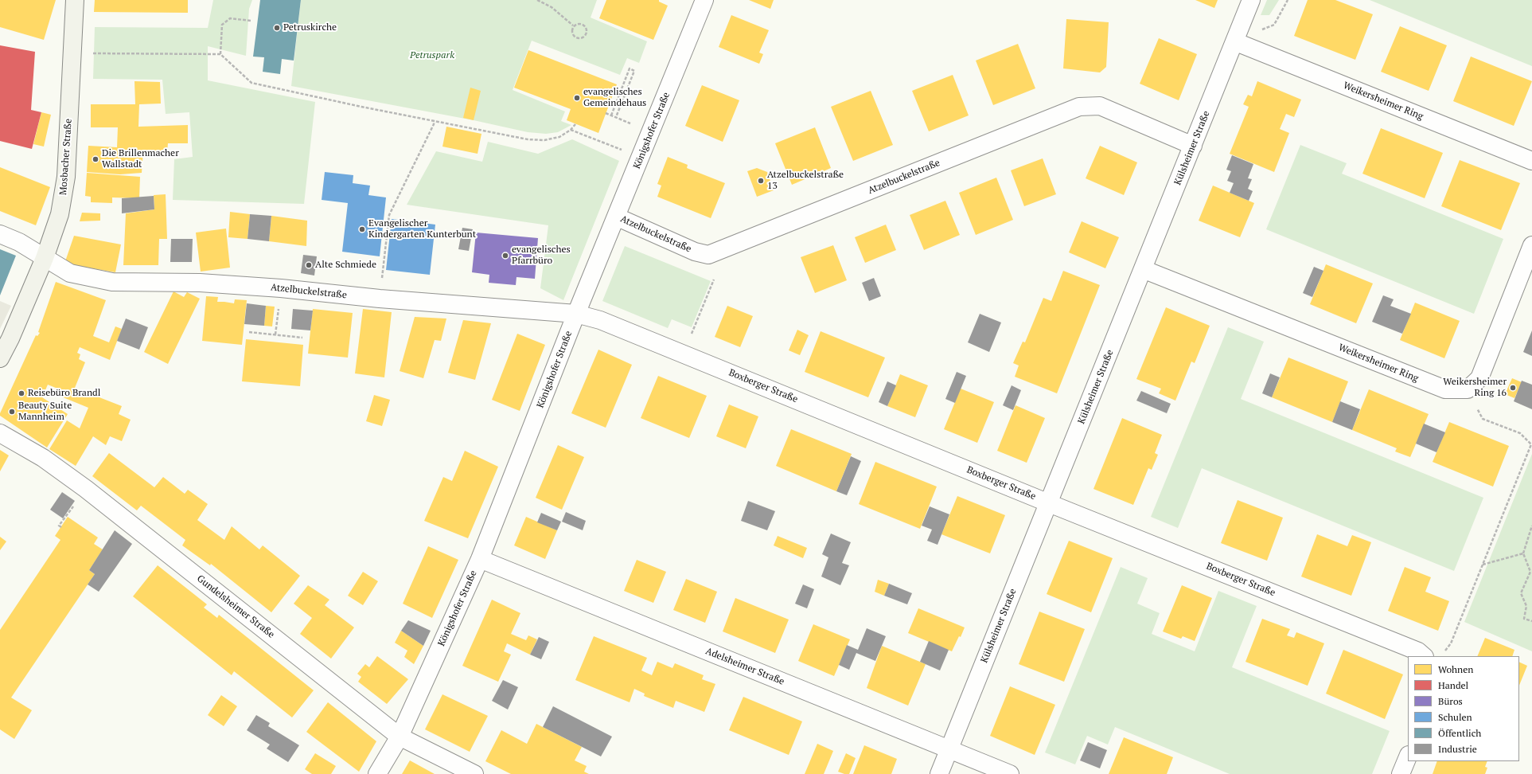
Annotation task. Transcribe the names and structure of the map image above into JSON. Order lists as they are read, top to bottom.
{
  "streets": {
    "street": [
      "Weikersheimer Ring",
      "Königshofer Straße",
      "Külsheimer Straße",
      "Mosbacher Straße",
      "Atzelbuckelstraße",
      "Boxberger Straße",
      "Gundelsheimer Straße",
      "Adelsheimer Straße"
    ]
  },
  "crossings": [
    ["Weikersheimer Ring", "Külsheimer Straße"],
    ["Königshofer Straße", "Atzelbuckelstraße"],
    ["Königshofer Straße", "Boxberger Straße"],
    ["Königshofer Straße", "Gundelsheimer Straße"],
    ["Königshofer Straße", "Adelsheimer Straße"],
    ["Külsheimer Straße", "Atzelbuckelstraße"],
    ["Külsheimer Straße", "Boxberger Straße"],
    ["Külsheimer Straße", "Adelsheimer Straße"],
    ["Mosbacher Straße", "Atzelbuckelstraße"],
    ["Atzelbuckelstraße", "Boxberger Straße"]
  ],
  "parks": ["Petruspark"],
  "places": [
    "Petruskirche",
    "evangelisches Gemeindehaus",
    "Die Brillenmacher Wallstadt",
    "Atzelbuckelstraße 13",
    "Evangelischer Kindergarten Kunterbunt",
    "evangelisches Pfarrbüro",
    "Alte Schmiede",
    "Weikersheimer Ring 16",
    "Reisebüro Brandl",
    "Beauty Suite Mannheim"
  ],
  "legend": [
    "Wohnen",
    "Handel",
    "Büros",
    "Schulen",
    "Öffentlich",
    "Industrie"
  ]
}
